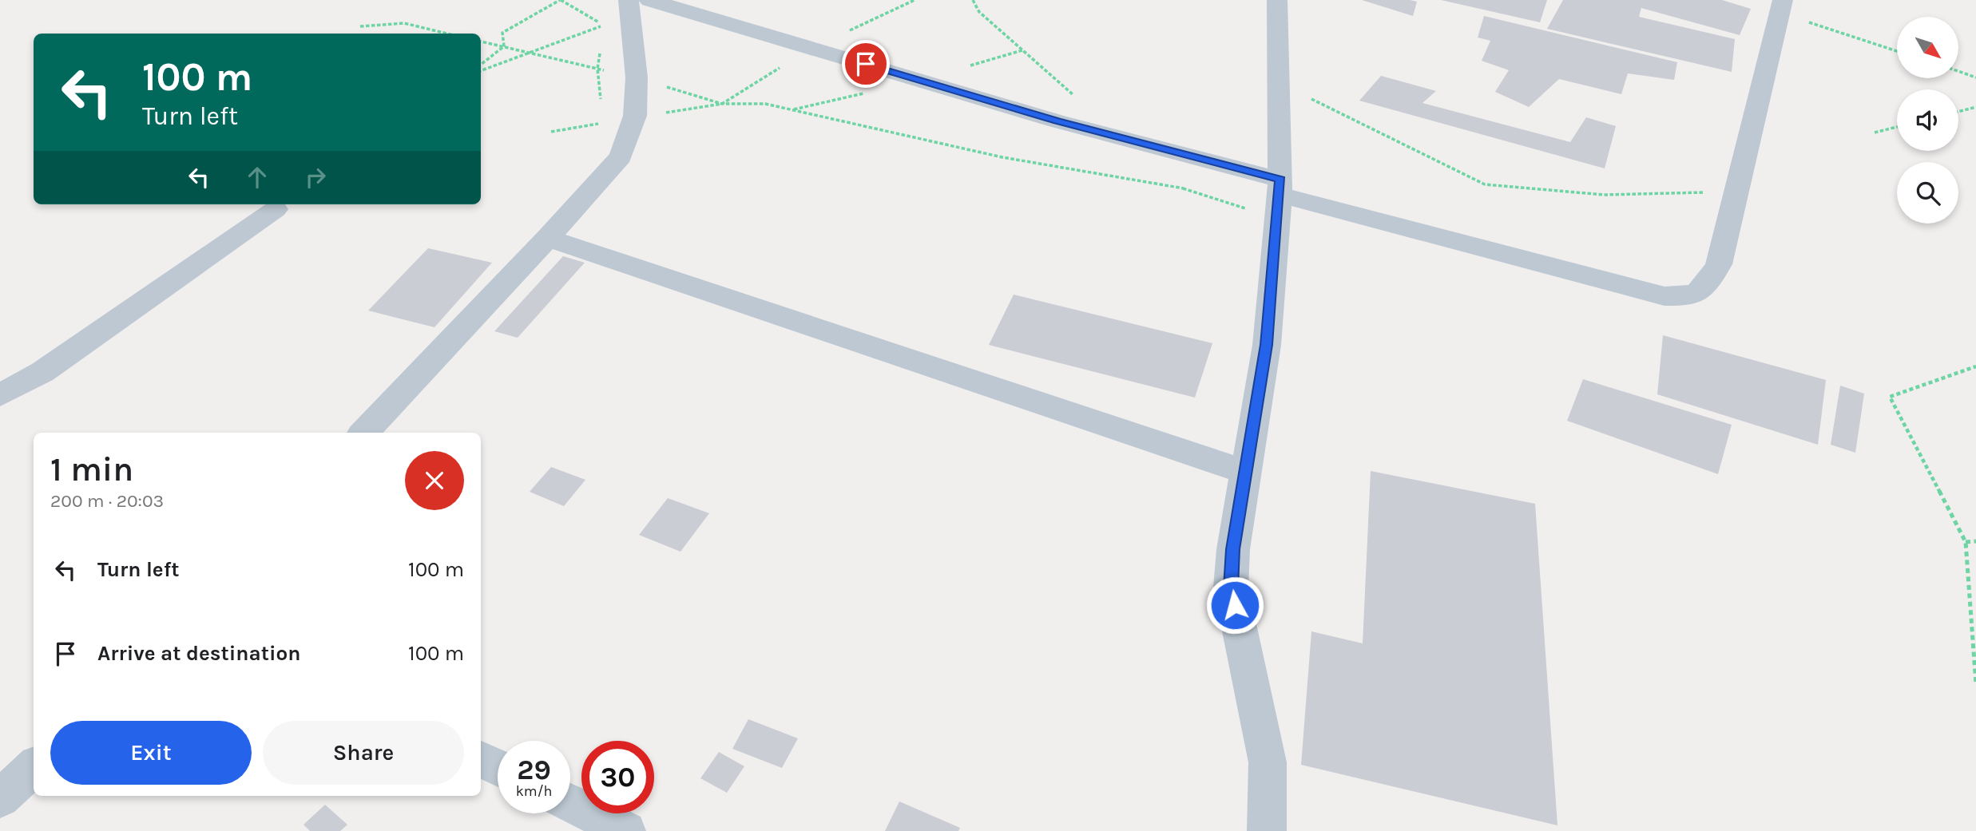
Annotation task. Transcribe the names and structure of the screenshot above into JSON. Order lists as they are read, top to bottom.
{
  "north": "bottom right",
  "page": {
    "turn": ["100 m", "Turn left"],
    "heading": ["1 min", "200 m · 20:03"],
    "list": [
      {
        "name": "Turn left",
        "value": "100 m"
      },
      {
        "name": "Arrive at destination",
        "value": "100 m"
      }
    ],
    "buttons": ["Exit", "Share"],
    "speed": "29 km/h",
    "limit": "30"
  }
}
